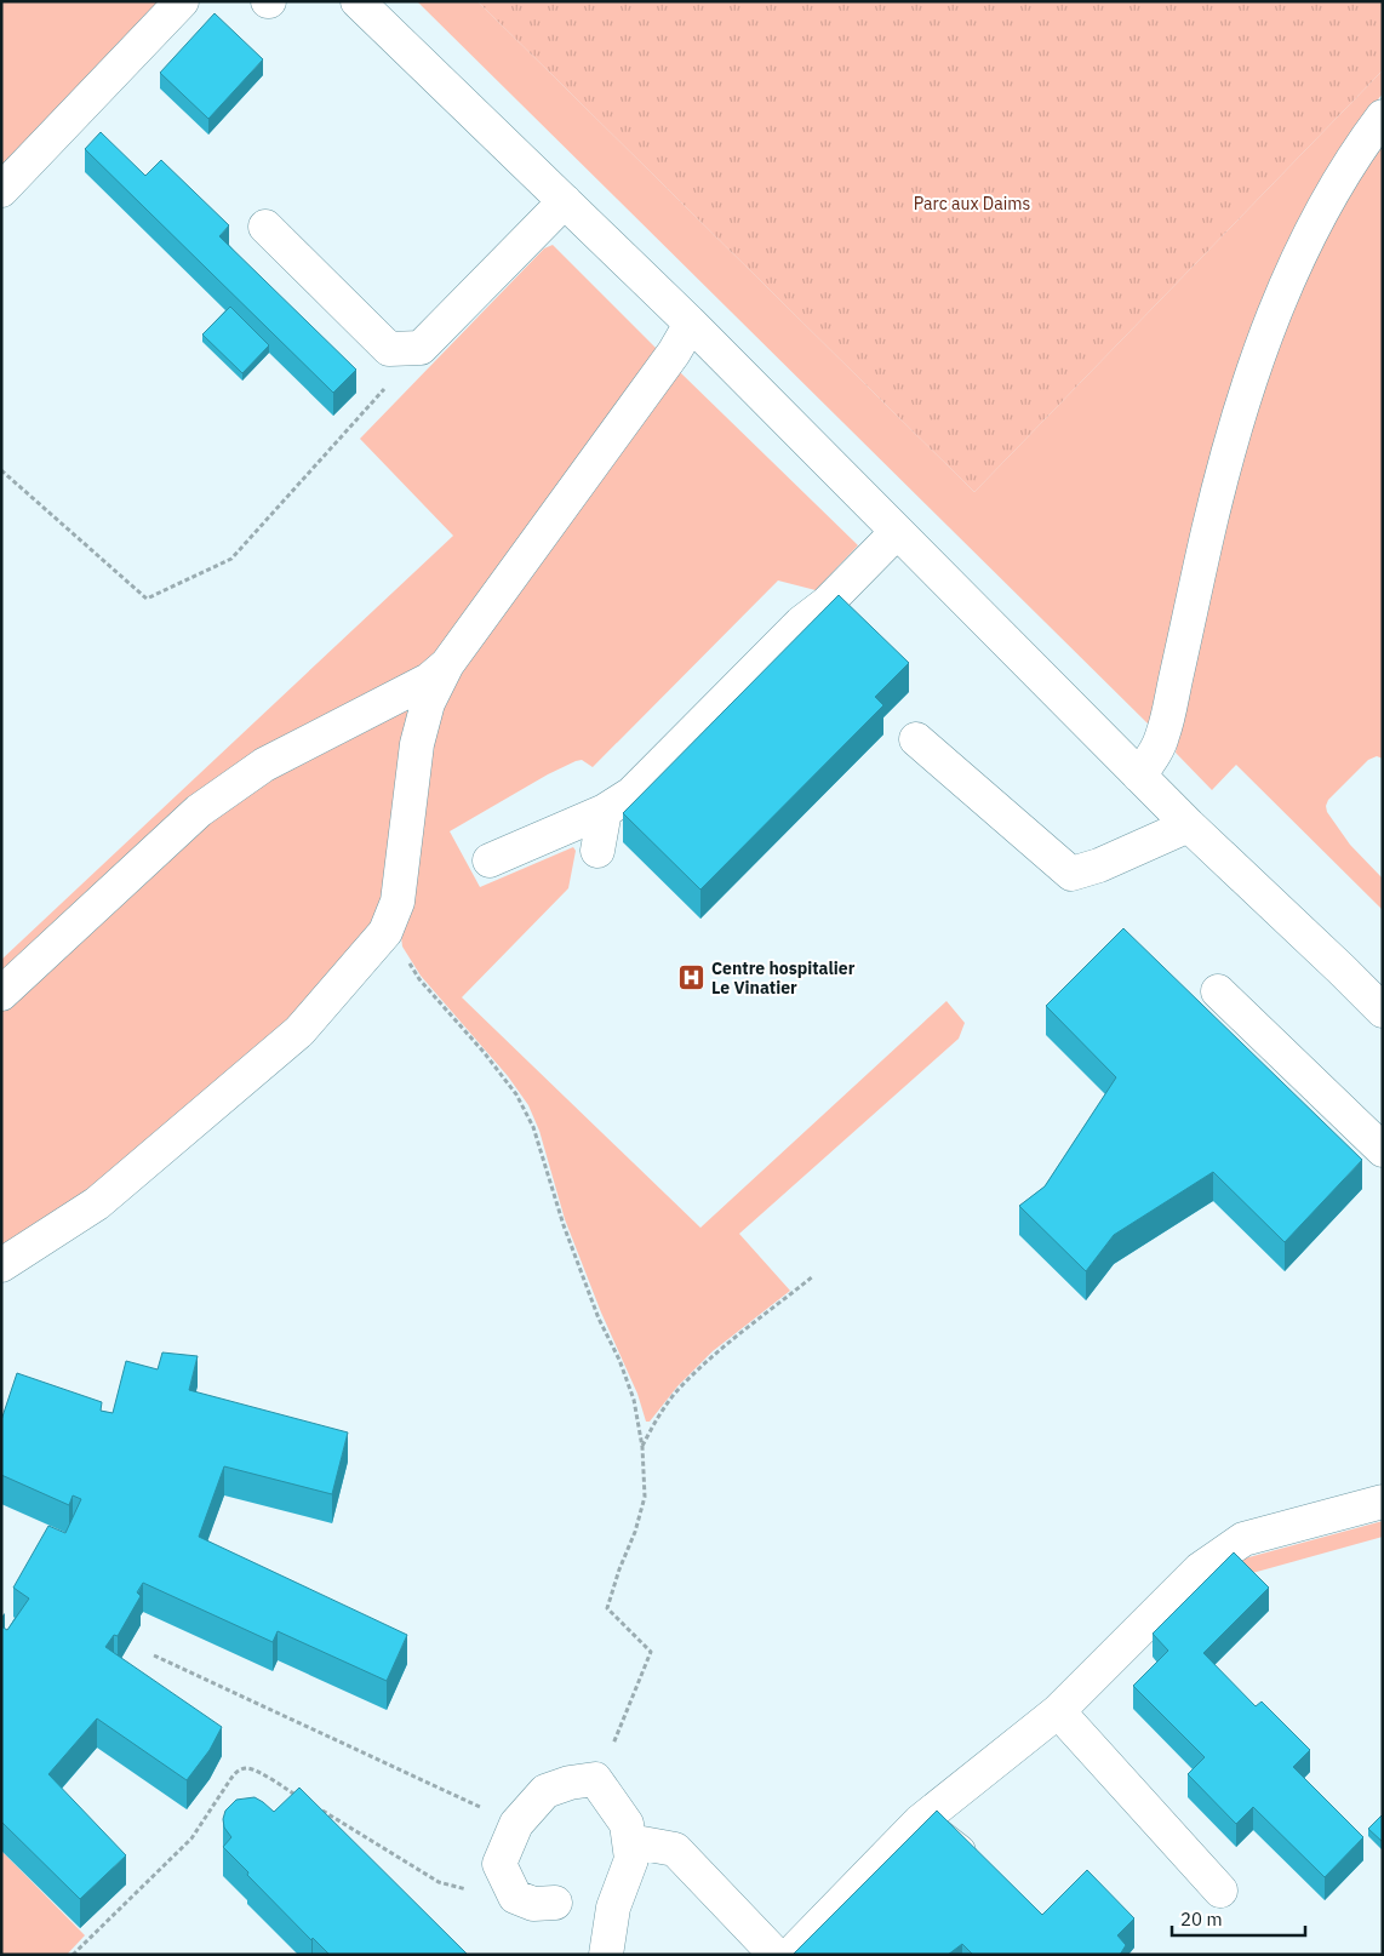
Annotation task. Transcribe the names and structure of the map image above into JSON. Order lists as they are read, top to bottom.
{
  "parks": ["Parc aux Daims"],
  "places": {
    "hospital": ["Centre hospitalier Le Vinatier"]
  },
  "scale_bar": "20 m"
}
